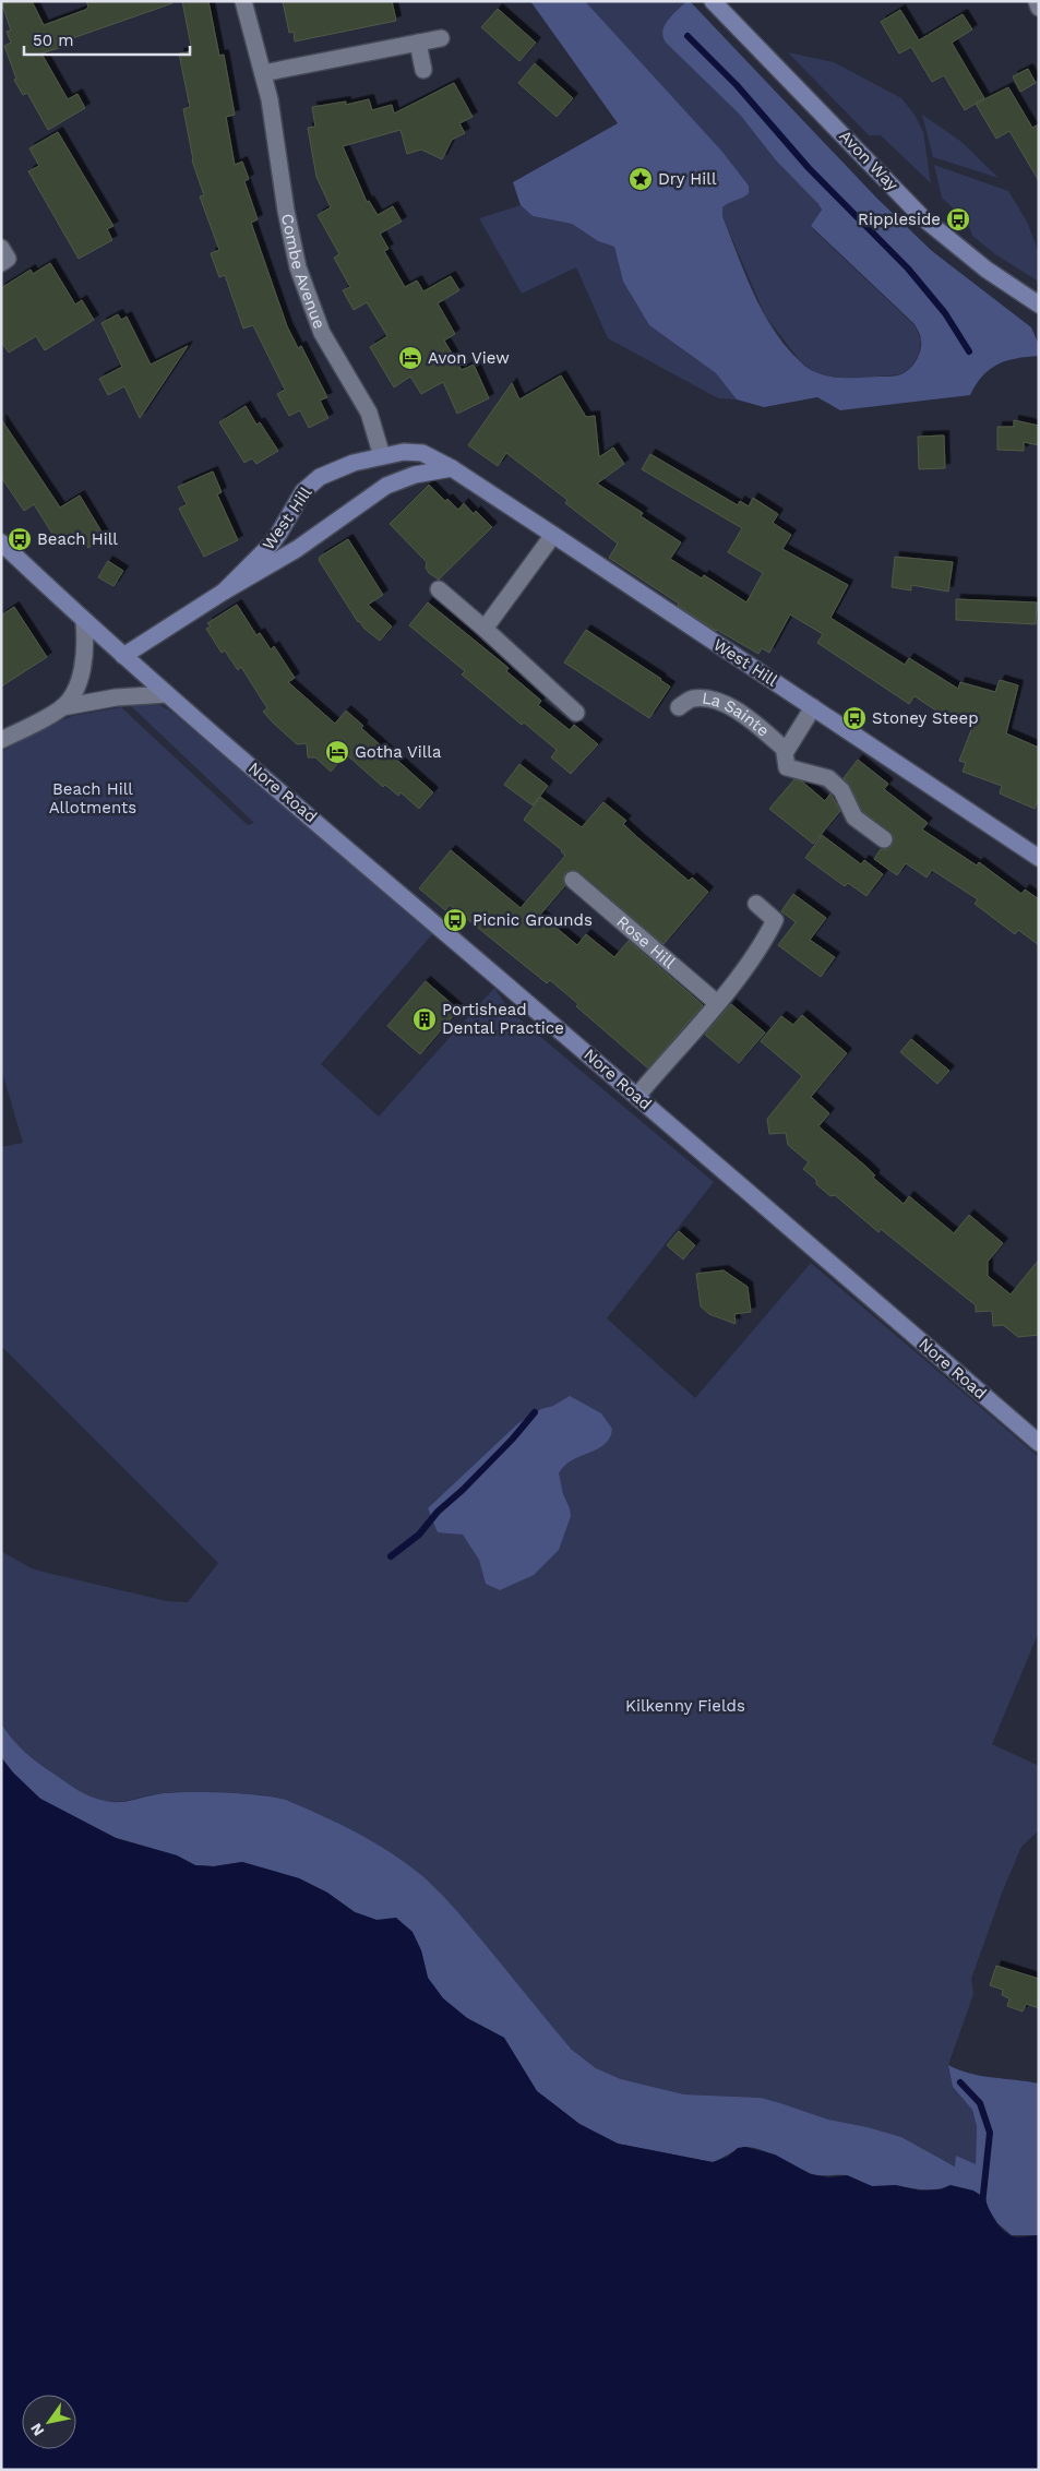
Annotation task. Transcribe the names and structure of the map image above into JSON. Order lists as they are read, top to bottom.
{
  "streets": {
    "street": [
      "Avon Way",
      "Combe Avenue",
      "West Hill",
      "La Sainte",
      "Nore Road",
      "Rose Hill"
    ]
  },
  "crossings": [
    ["Combe Avenue", "West Hill"],
    ["West Hill", "La Sainte"],
    ["West Hill", "Nore Road"]
  ],
  "parks": ["Beach Hill Allotments", "Kilkenny Fields"],
  "places": {
    "place": ["Dry Hill"],
    "bus stop": [
      "Rippleside",
      "Beach Hill",
      "Stoney Steep",
      "Picnic Grounds"
    ],
    "hotel": ["Avon View", "Gotha Villa"],
    "building": ["Portishead Dental Practice"]
  },
  "scale_bar": "50 m",
  "north": "bottom left"
}
